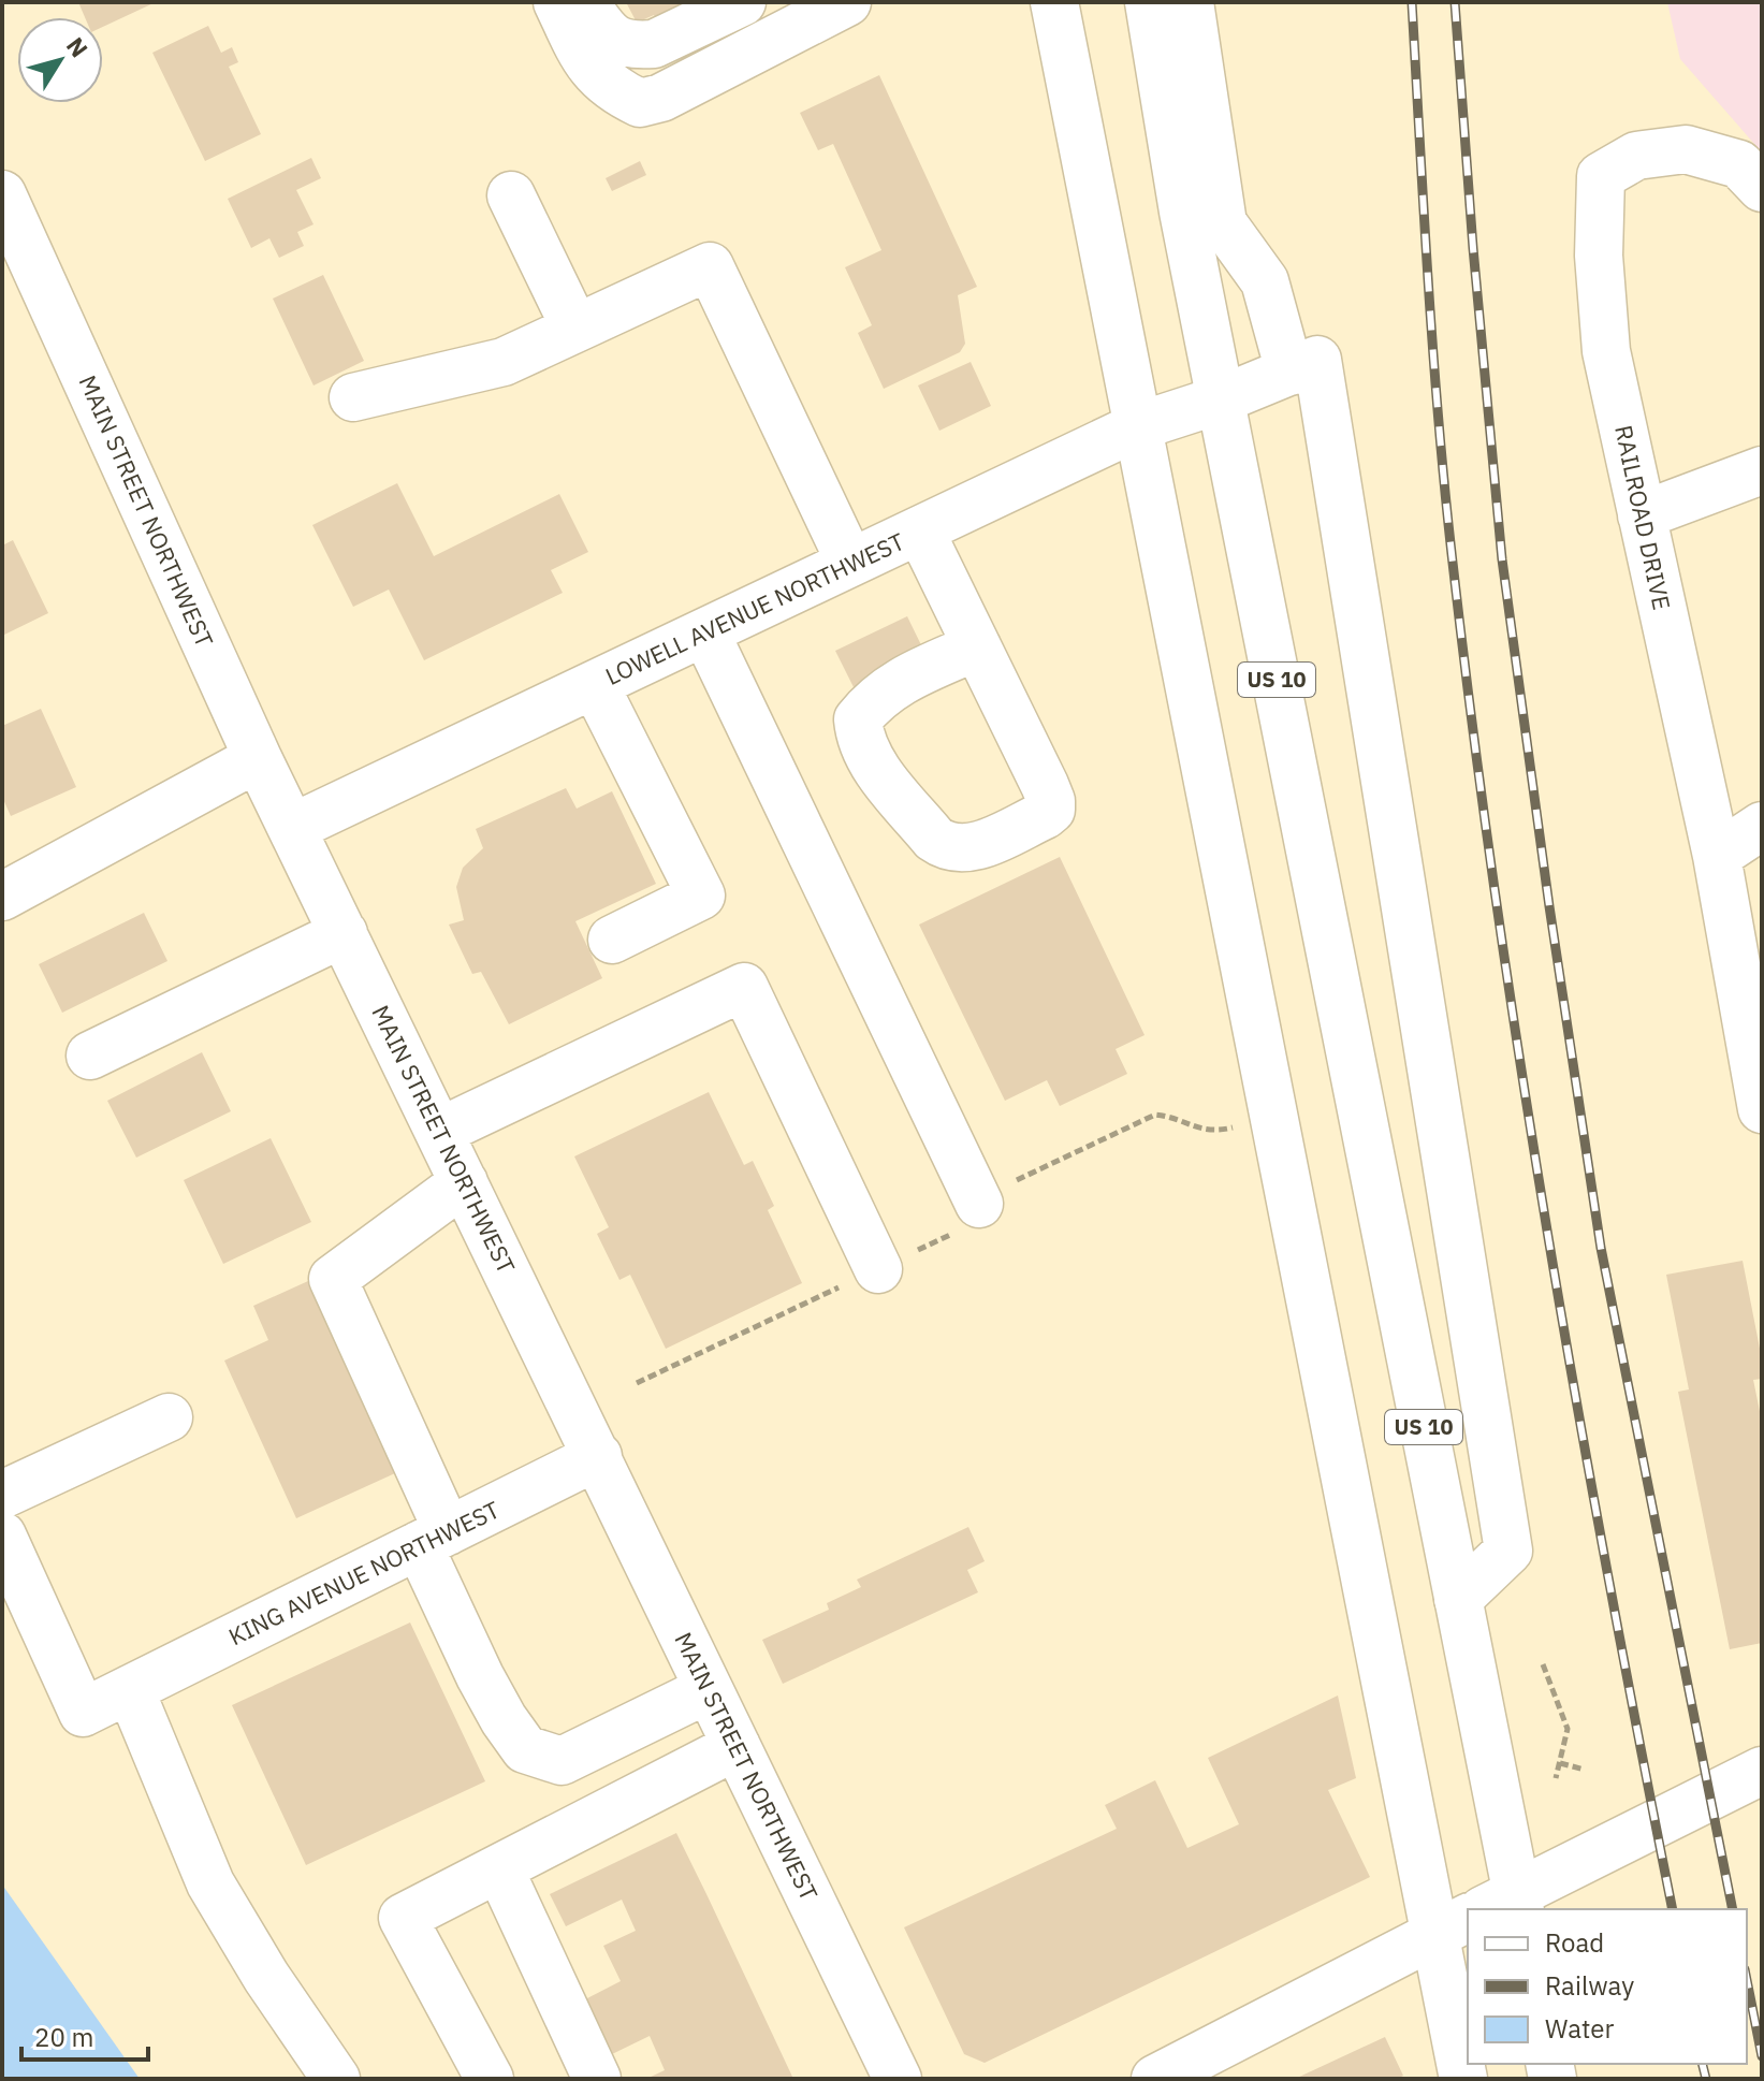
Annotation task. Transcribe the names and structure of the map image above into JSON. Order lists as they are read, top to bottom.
{
  "streets": {
    "main road": [
      "MAIN STREET NORTHWEST",
      "RAILROAD DRIVE",
      "LOWELL AVENUE NORTHWEST",
      "US 10",
      "KING AVENUE NORTHWEST"
    ]
  },
  "crossings": [
    ["MAIN STREET NORTHWEST", "LOWELL AVENUE NORTHWEST"],
    ["MAIN STREET NORTHWEST", "KING AVENUE NORTHWEST"],
    ["LOWELL AVENUE NORTHWEST", "US 10"]
  ],
  "legend": ["Road", "Railway", "Water"],
  "scale_bar": "20 m",
  "north": "top right"
}
